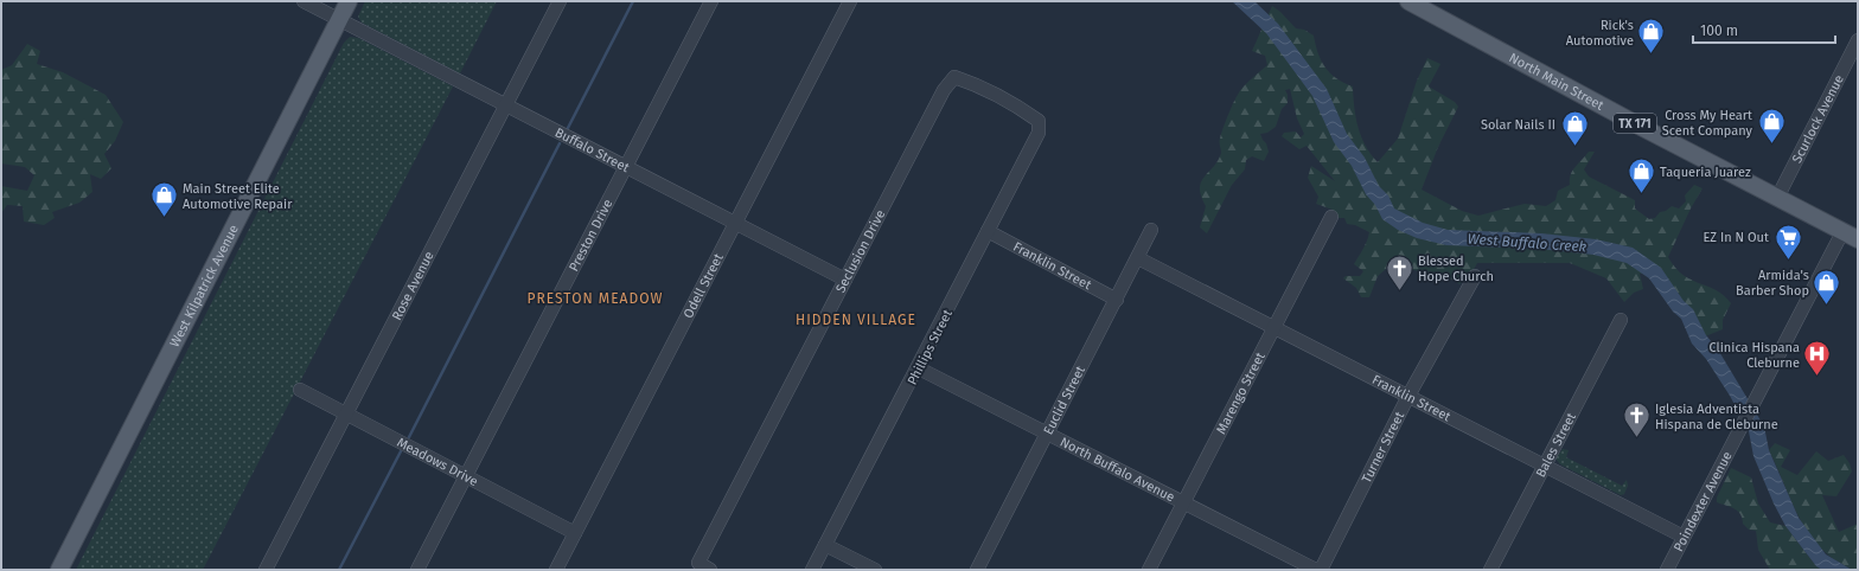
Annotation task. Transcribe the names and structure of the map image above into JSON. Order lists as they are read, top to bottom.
{
  "streets": {
    "main road": ["North Main Street", "TX 171", "West Kilpatrick Avenue"],
    "street": [
      "Scurlock Avenue",
      "Buffalo Street",
      "Preston Drive",
      "Seclusion Drive",
      "Franklin Street",
      "Rose Avenue",
      "Odell Street",
      "Phillips Street",
      "Marengo Street",
      "Euclid Street",
      "Bales Street",
      "Turner Street",
      "Meadows Drive",
      "North Buffalo Avenue",
      "Poindexter Avenue"
    ]
  },
  "crossings": [
    ["North Main Street", "Scurlock Avenue"],
    ["North Main Street", "Poindexter Avenue"],
    ["Buffalo Street", "Preston Drive"],
    ["Buffalo Street", "Seclusion Drive"],
    ["Buffalo Street", "West Kilpatrick Avenue"],
    ["Buffalo Street", "Rose Avenue"],
    ["Buffalo Street", "Odell Street"],
    ["Preston Drive", "Meadows Drive"],
    ["Seclusion Drive", "Phillips Street"],
    ["Franklin Street", "Phillips Street"],
    ["Franklin Street", "Marengo Street"],
    ["Franklin Street", "Euclid Street"],
    ["Franklin Street", "Bales Street"],
    ["Franklin Street", "Turner Street"],
    ["Franklin Street", "Poindexter Avenue"],
    ["Rose Avenue", "Meadows Drive"],
    ["Odell Street", "Meadows Drive"],
    ["Phillips Street", "North Buffalo Avenue"],
    ["Marengo Street", "North Buffalo Avenue"],
    ["Euclid Street", "North Buffalo Avenue"]
  ],
  "districts": ["PRESTON MEADOW", "HIDDEN VILLAGE"],
  "water": ["West Buffalo Creek"],
  "places": {
    "shop": [
      "Rick's Automotive",
      "Cross My Heart Scent Company",
      "Solar Nails II",
      "Taqueria Juarez",
      "Main Street Elite Automotive Repair",
      "Armida's Barber Shop"
    ],
    "supermarket": ["EZ In N Out"],
    "church": ["Blessed Hope Church", "Iglesia Adventista Hispana de Cleburne"],
    "hospital": ["Clinica Hispana Cleburne"]
  },
  "scale_bar": "100 m"
}
